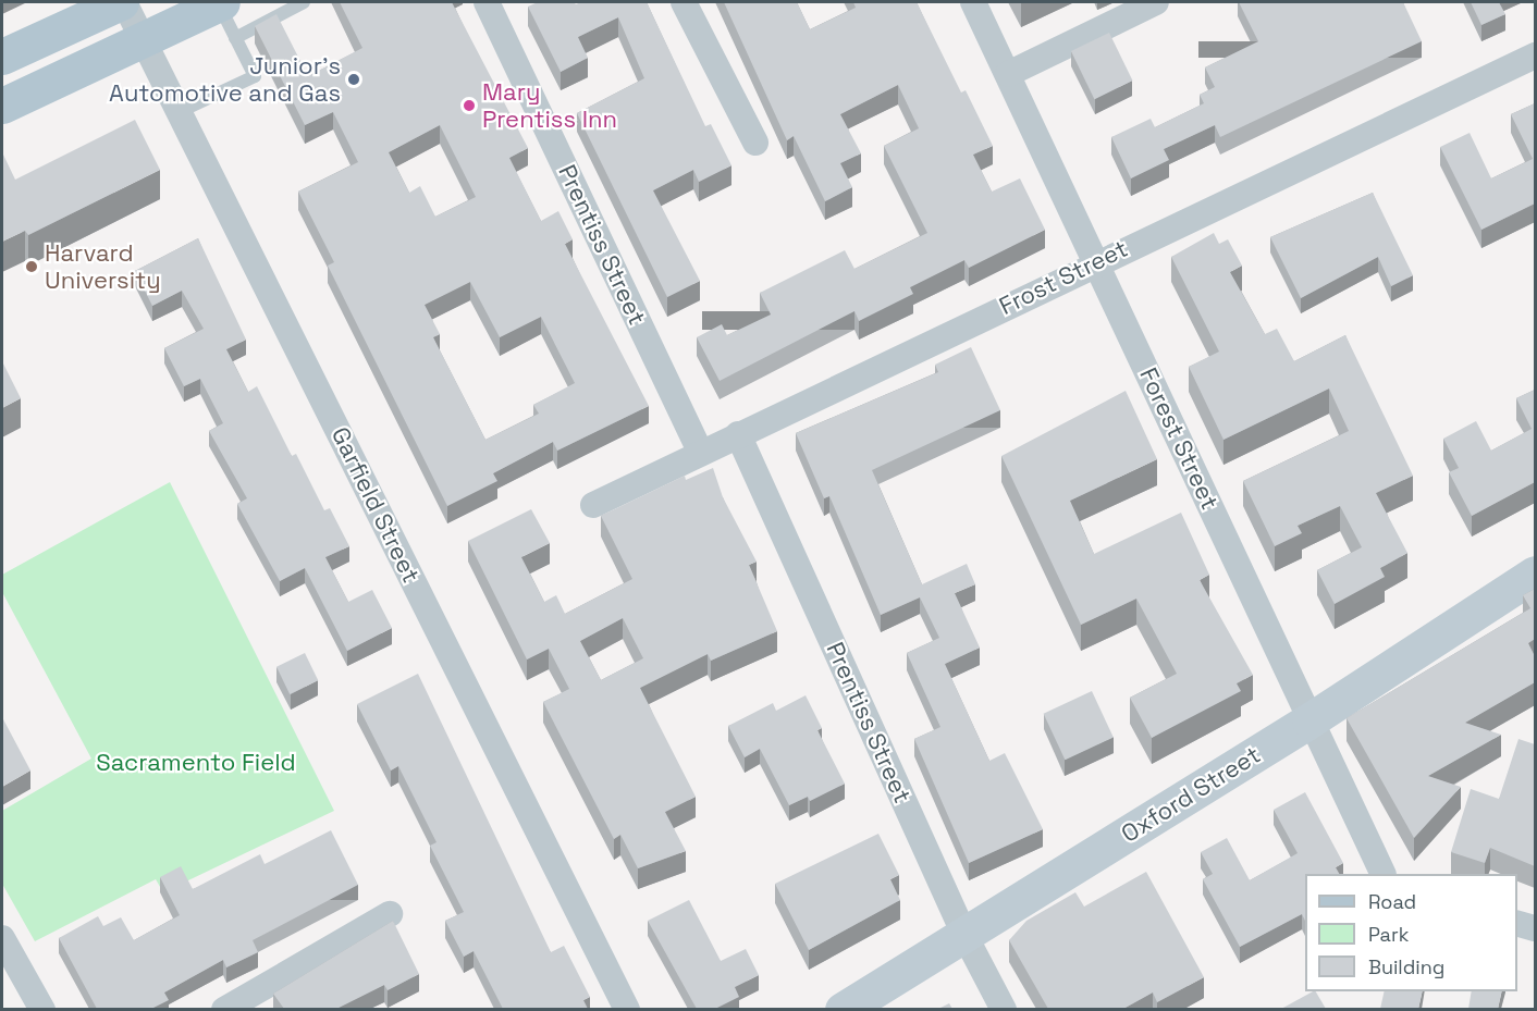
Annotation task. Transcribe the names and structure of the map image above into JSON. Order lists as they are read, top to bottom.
{
  "streets": {
    "street": [
      "Prentiss Street",
      "Frost Street",
      "Forest Street",
      "Garfield Street",
      "Oxford Street"
    ]
  },
  "crossings": [
    ["Prentiss Street", "Frost Street"],
    ["Prentiss Street", "Oxford Street"],
    ["Frost Street", "Forest Street"],
    ["Forest Street", "Oxford Street"]
  ],
  "parks": ["Sacramento Field"],
  "places": ["Junior's Automotive and Gas", "Mary Prentiss Inn", "Harvard University"],
  "legend": ["Road", "Park", "Building"]
}
